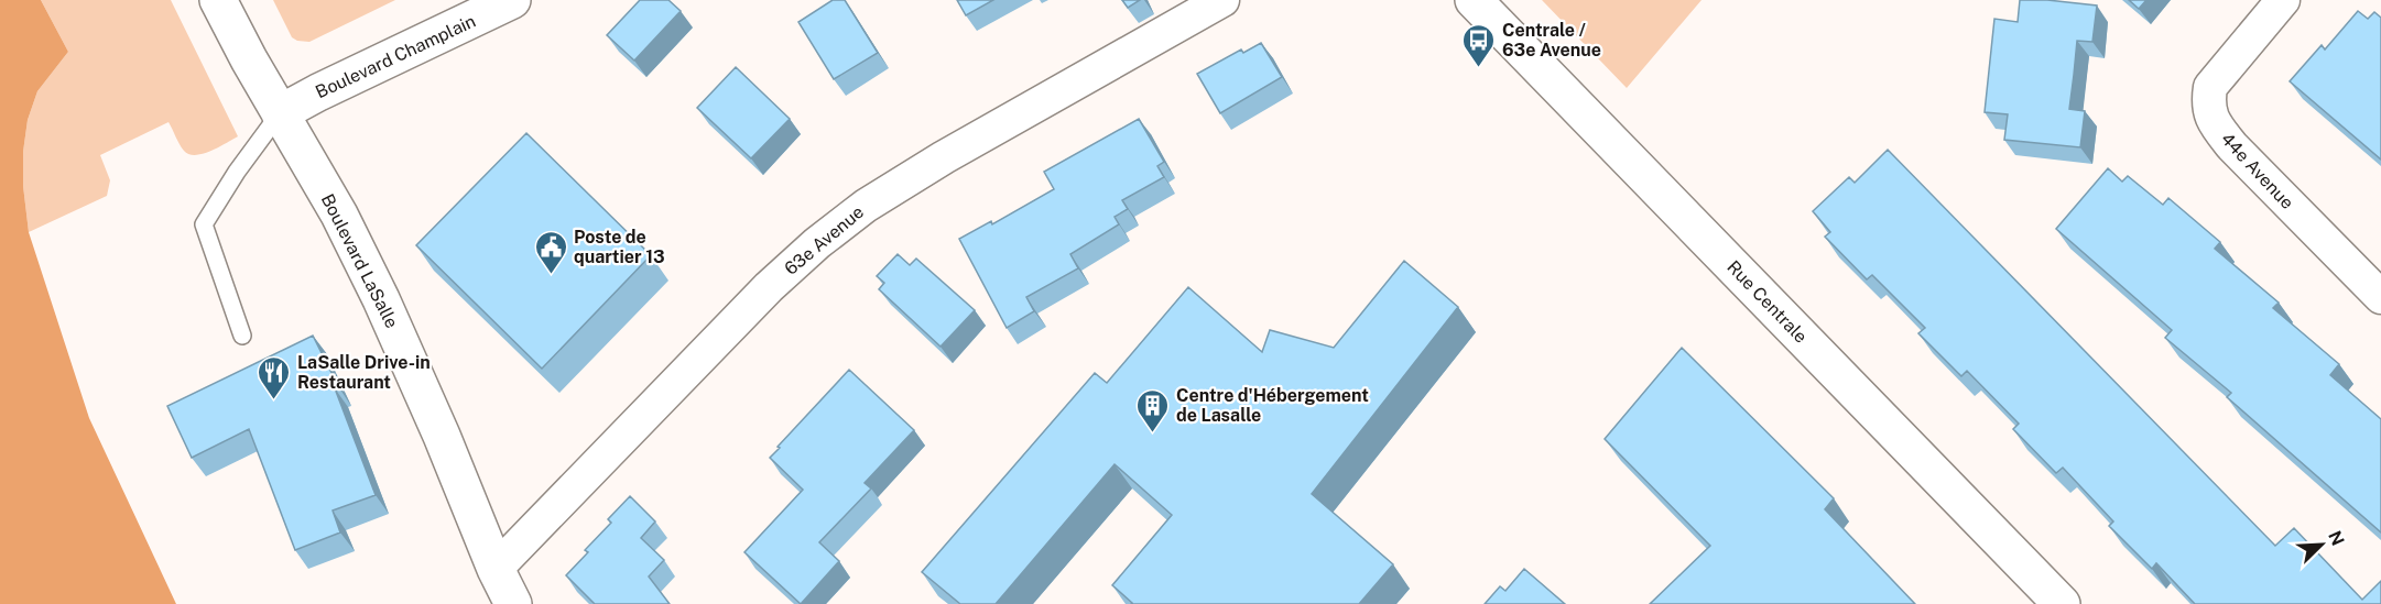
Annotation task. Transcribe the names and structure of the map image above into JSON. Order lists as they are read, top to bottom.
{
  "streets": {
    "main road": ["Boulevard Champlain", "Boulevard LaSalle", "Rue Centrale"],
    "street": ["44e Avenue", "63e Avenue"]
  },
  "crossings": [
    ["Boulevard Champlain", "Boulevard LaSalle"],
    ["63e Avenue", "Boulevard LaSalle"]
  ],
  "places": {
    "bus stop": ["Centrale / 63e Avenue"],
    "public building": ["Poste de quartier 13"],
    "restaurant": ["LaSalle Drive-in Restaurant"],
    "building": ["Centre d'Hébergement de Lasalle"]
  },
  "north": "top right"
}
